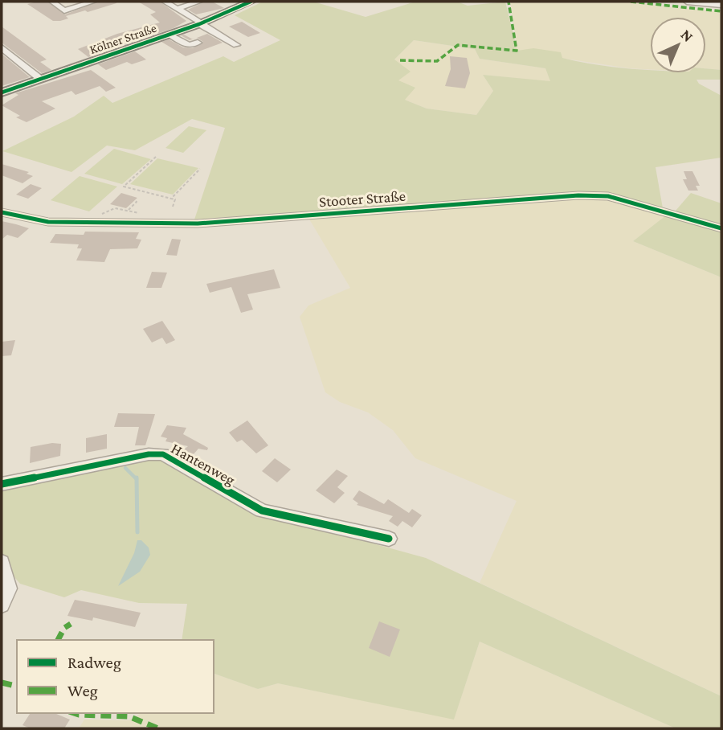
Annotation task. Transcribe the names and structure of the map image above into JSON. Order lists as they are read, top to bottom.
{
  "streets": {
    "main road": ["Kölner Straße"],
    "street": ["Stooter Straße", "Hantenweg"]
  },
  "legend": ["Radweg", "Weg"],
  "north": "top right"
}
